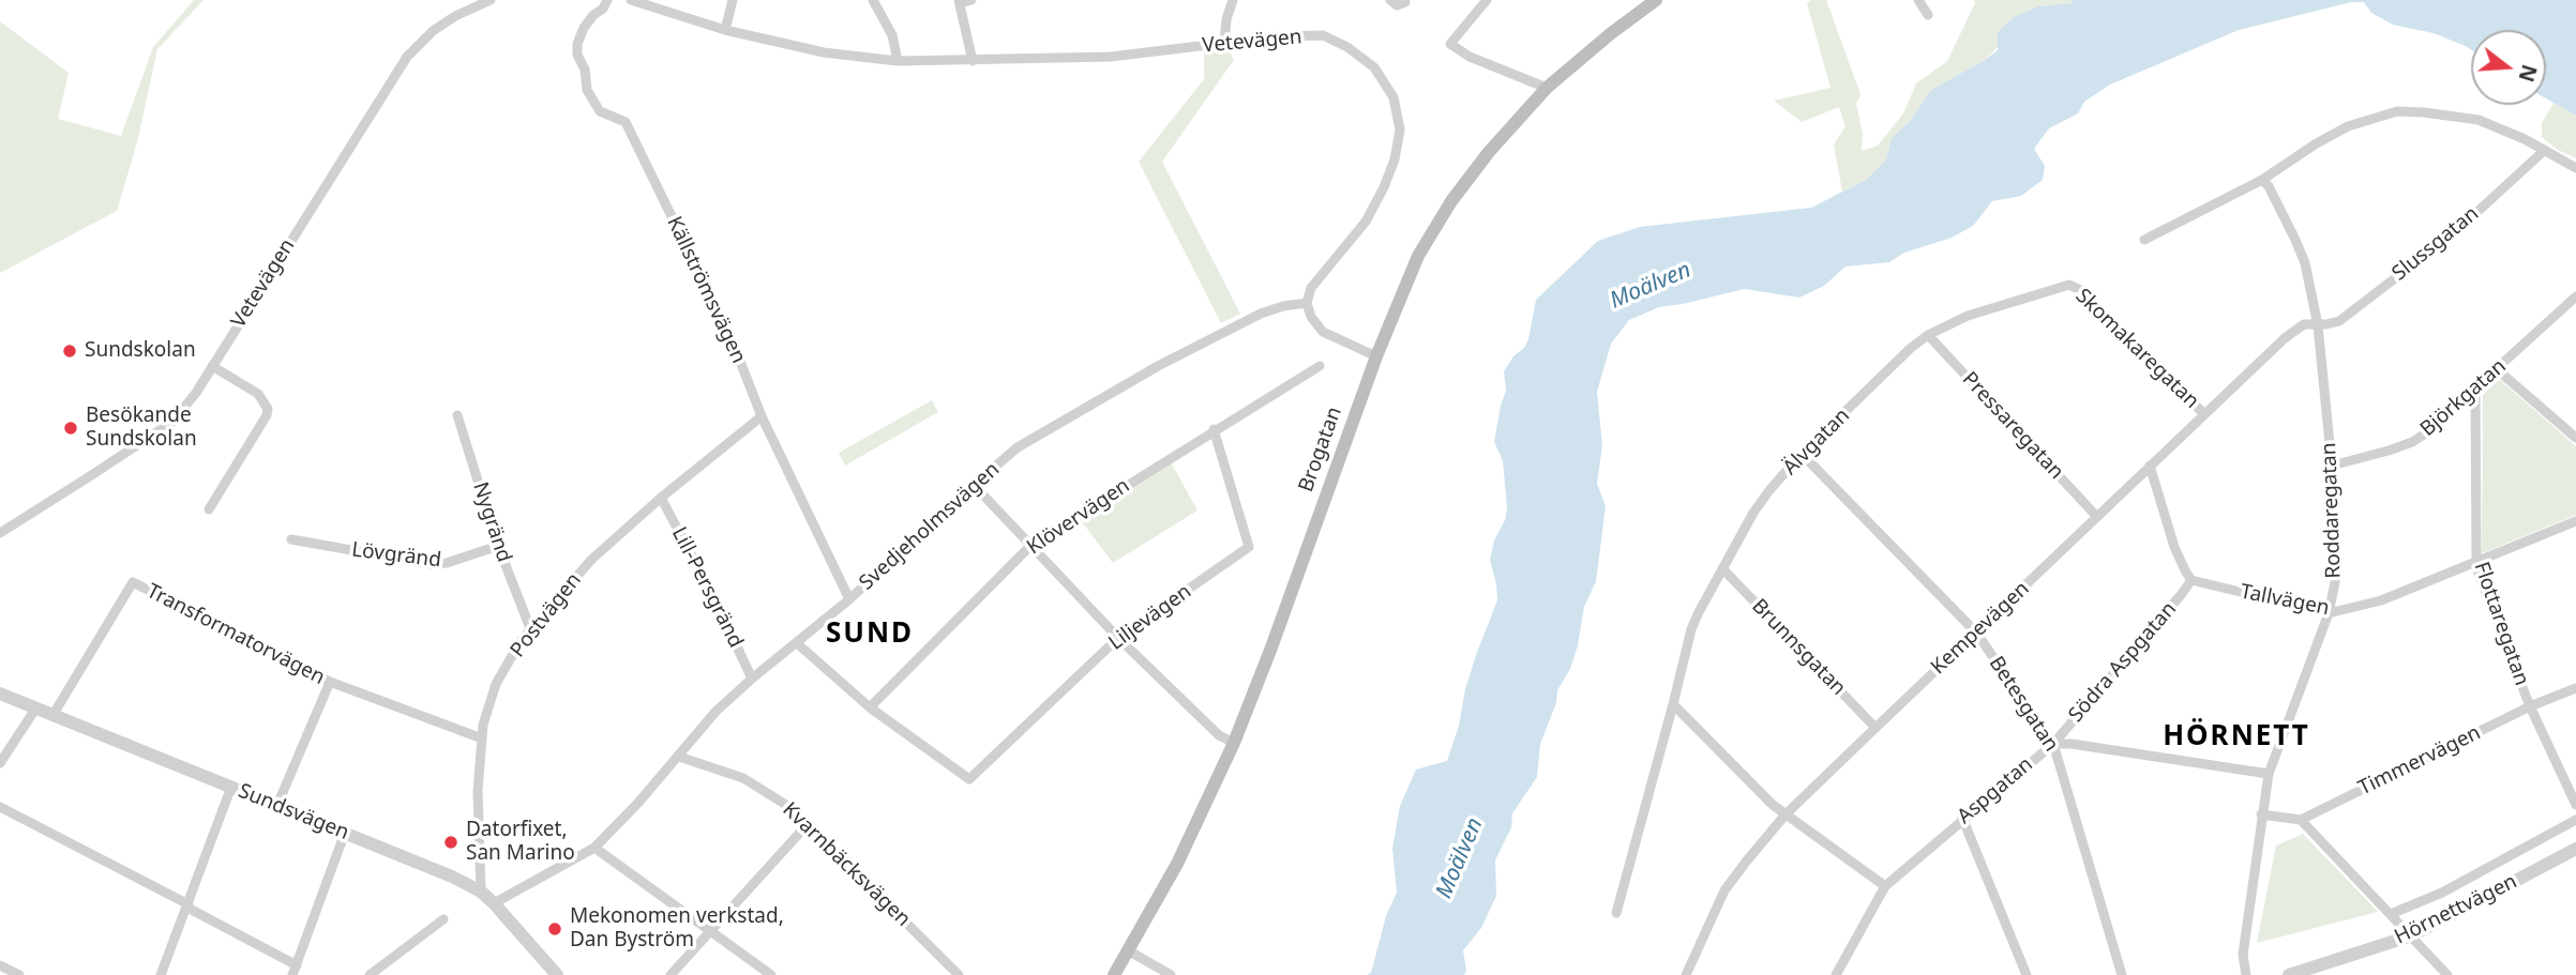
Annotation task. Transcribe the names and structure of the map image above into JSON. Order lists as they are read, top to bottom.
{
  "streets": {
    "main road": ["Brogatan"],
    "street": [
      "Vetevägen",
      "Slussgatan",
      "Källströmsvägen",
      "Skomakaregatan",
      "Björkgatan",
      "Pressaregatan",
      "Älvgatan",
      "Roddaregatan",
      "Klövervägen",
      "Nygränd",
      "Svedjeholmsvägen",
      "Lövgränd",
      "Lill-Persgränd",
      "Tallvägen",
      "Postvägen",
      "Liljevägen",
      "Flottaregatan",
      "Kempevägen",
      "Transformatorvägen",
      "Brunnsgatan",
      "Södra Aspgatan",
      "Betesgatan",
      "Timmervägen",
      "Aspgatan",
      "Sundsvägen",
      "Kvarnbäcksvägen",
      "Hörnettvägen"
    ]
  },
  "crossings": [
    ["Vetevägen", "Svedjeholmsvägen"],
    ["Slussgatan", "Roddaregatan"],
    ["Slussgatan", "Kempevägen"],
    ["Källströmsvägen", "Svedjeholmsvägen"],
    ["Källströmsvägen", "Postvägen"],
    ["Skomakaregatan", "Älvgatan"],
    ["Skomakaregatan", "Kempevägen"],
    ["Björkgatan", "Roddaregatan"],
    ["Björkgatan", "Flottaregatan"],
    ["Pressaregatan", "Älvgatan"],
    ["Pressaregatan", "Kempevägen"],
    ["Älvgatan", "Brunnsgatan"],
    ["Älvgatan", "Betesgatan"],
    ["Roddaregatan", "Tallvägen"],
    ["Roddaregatan", "Kempevägen"],
    ["Roddaregatan", "Aspgatan"],
    ["Klövervägen", "Liljevägen"],
    ["Nygränd", "Lövgränd"],
    ["Nygränd", "Postvägen"],
    ["Svedjeholmsvägen", "Lill-Persgränd"],
    ["Svedjeholmsvägen", "Sundsvägen"],
    ["Svedjeholmsvägen", "Kvarnbäcksvägen"],
    ["Lill-Persgränd", "Postvägen"],
    ["Tallvägen", "Flottaregatan"],
    ["Tallvägen", "Södra Aspgatan"],
    ["Postvägen", "Transformatorvägen"],
    ["Postvägen", "Sundsvägen"],
    ["Flottaregatan", "Timmervägen"],
    ["Kempevägen", "Brunnsgatan"],
    ["Kempevägen", "Betesgatan"],
    ["Transformatorvägen", "Sundsvägen"],
    ["Södra Aspgatan", "Betesgatan"],
    ["Södra Aspgatan", "Aspgatan"],
    ["Betesgatan", "Aspgatan"]
  ],
  "districts": ["SUND", "HÖRNETT"],
  "water": ["Moälven"],
  "places": [
    "Sundskolan",
    "Besökande Sundskolan",
    "Datorfixet, San Marino",
    "Mekonomen verkstad, Dan Byström"
  ],
  "north": "right"
}
